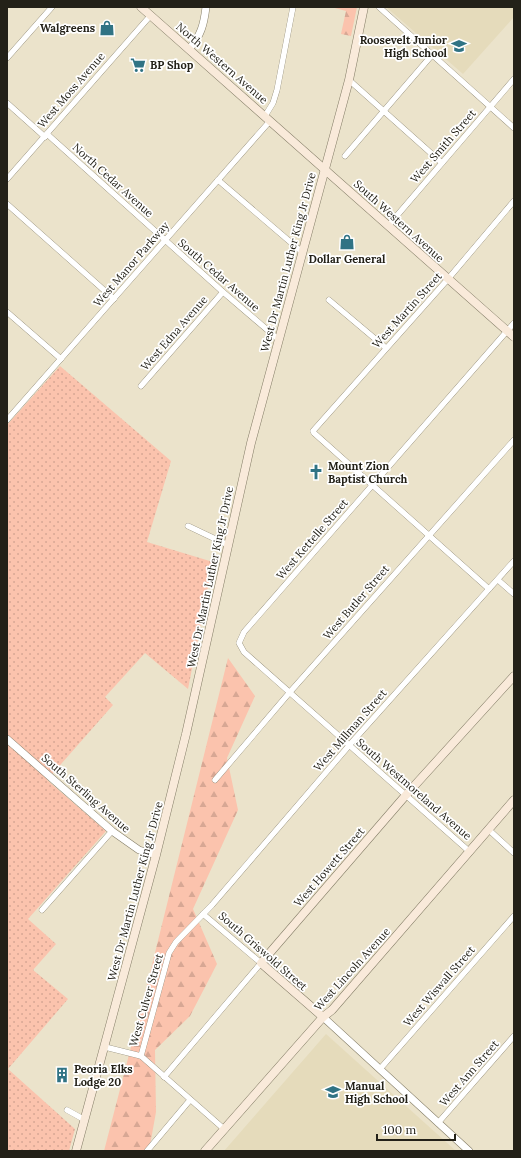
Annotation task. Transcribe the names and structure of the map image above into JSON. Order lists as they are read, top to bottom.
{
  "streets": {
    "main road": [
      "North Western Avenue",
      "South Western Avenue",
      "West Dr Martin Luther King Jr Drive",
      "West Howett Street",
      "South Griswold Street",
      "West Lincoln Avenue"
    ],
    "street": [
      "West Moss Avenue",
      "West Smith Street",
      "North Cedar Avenue",
      "West Manor Parkway",
      "South Cedar Avenue",
      "West Martin Street",
      "West Edna Avenue",
      "West Kettelle Street",
      "West Butler Street",
      "West Millman Street",
      "South Westmoreland Avenue",
      "South Sterling Avenue",
      "West Wiswall Street",
      "West Culver Street",
      "West Ann Street"
    ]
  },
  "crossings": [
    ["North Western Avenue", "West Moss Avenue"],
    ["North Western Avenue", "South Western Avenue"],
    ["North Western Avenue", "West Manor Parkway"],
    ["West Moss Avenue", "North Cedar Avenue"],
    ["West Smith Street", "South Western Avenue"],
    ["North Cedar Avenue", "West Manor Parkway"],
    ["North Cedar Avenue", "South Cedar Avenue"],
    ["South Western Avenue", "West Dr Martin Luther King Jr Drive"],
    ["South Western Avenue", "West Manor Parkway"],
    ["South Western Avenue", "West Martin Street"],
    ["South Western Avenue", "West Kettelle Street"],
    ["West Dr Martin Luther King Jr Drive", "South Cedar Avenue"],
    ["West Dr Martin Luther King Jr Drive", "South Sterling Avenue"],
    ["West Manor Parkway", "South Cedar Avenue"],
    ["South Cedar Avenue", "West Edna Avenue"],
    ["West Martin Street", "West Kettelle Street"],
    ["West Kettelle Street", "South Westmoreland Avenue"],
    ["West Butler Street", "South Westmoreland Avenue"],
    ["West Millman Street", "South Westmoreland Avenue"],
    ["West Millman Street", "South Griswold Street"],
    ["West Millman Street", "West Culver Street"],
    ["South Westmoreland Avenue", "West Howett Street"],
    ["South Westmoreland Avenue", "West Lincoln Avenue"],
    ["West Howett Street", "South Griswold Street"],
    ["South Griswold Street", "West Lincoln Avenue"],
    ["South Griswold Street", "West Wiswall Street"],
    ["South Griswold Street", "West Culver Street"],
    ["South Griswold Street", "West Ann Street"]
  ],
  "places": {
    "shop": ["Walgreens", "Dollar General"],
    "school or university": ["Roosevelt Junior High School", "Manual High School"],
    "supermarket": ["BP Shop"],
    "church": ["Mount Zion Baptist Church"],
    "building": ["Peoria Elks Lodge 20"]
  },
  "scale_bar": "100 m"
}
